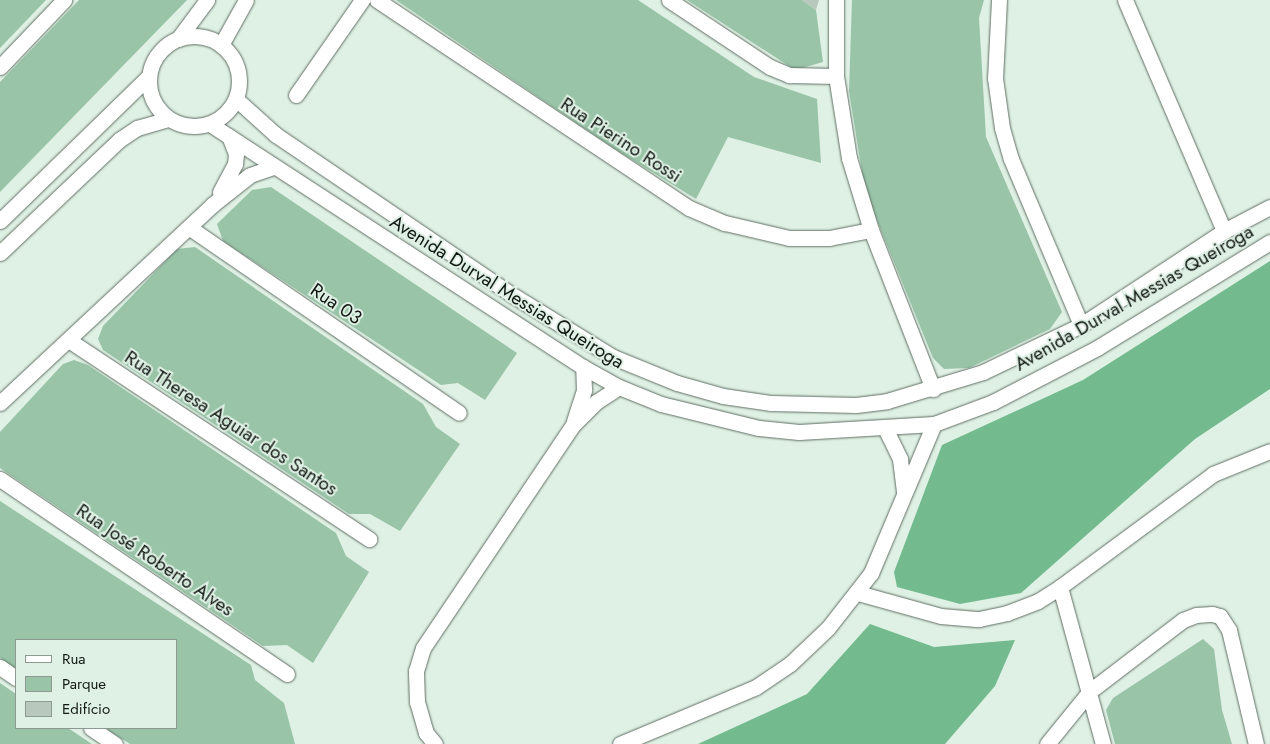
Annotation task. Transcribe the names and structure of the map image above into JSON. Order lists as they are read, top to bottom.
{
  "streets": {
    "street": [
      "Rua Pierino Rossi",
      "Avenida Durval Messias Queiroga",
      "Rua 03",
      "Rua Theresa Aguiar dos Santos",
      "Rua José Roberto Alves"
    ]
  },
  "legend": ["Rua", "Parque", "Edifício"]
}
